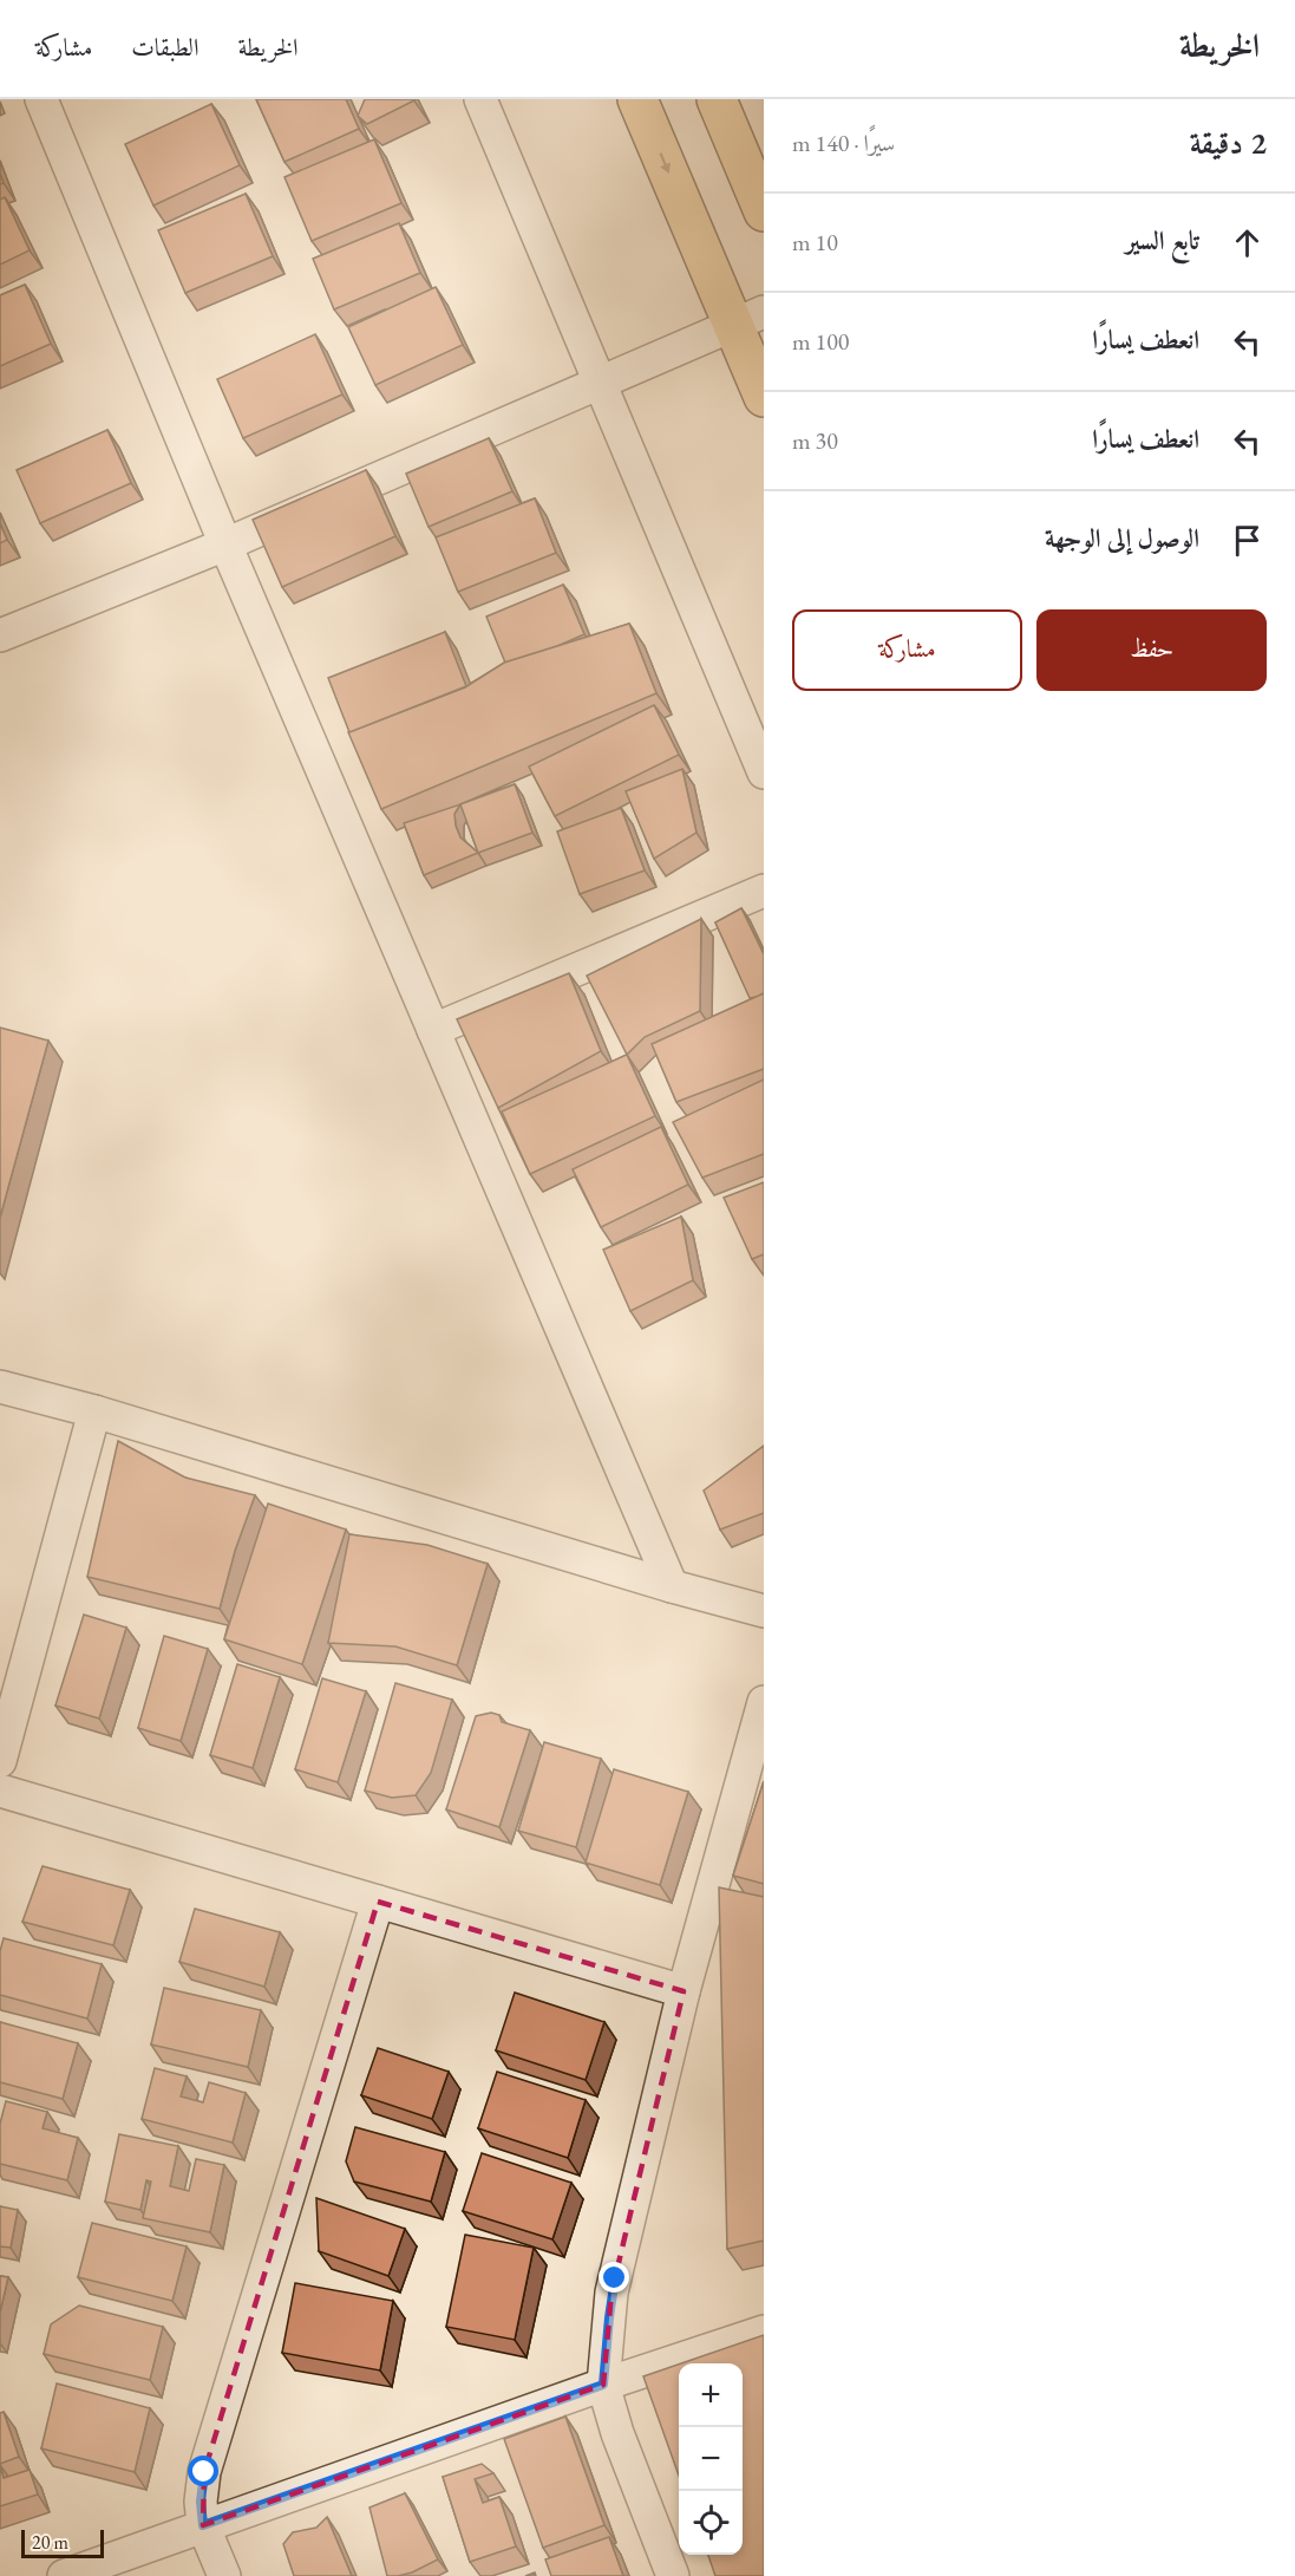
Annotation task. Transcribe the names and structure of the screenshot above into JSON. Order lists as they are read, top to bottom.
{
  "scale_bar": "20 m",
  "page": {
    "header": "الخريطة",
    "nav": ["الخريطة", "الطبقات", "مشاركة"],
    "heading": ["2 دقيقة", "سيرًا · 140 m"],
    "list": [
      ["تابع السير", "10 m"],
      ["انعطف يسارًا", "100 m"],
      ["انعطف يسارًا", "30 m"],
      "الوصول إلى الوجهة"
    ],
    "buttons": ["حفظ", "مشاركة"],
    "map_buttons": ["+", "−"],
    "scale": "20 m"
  }
}
